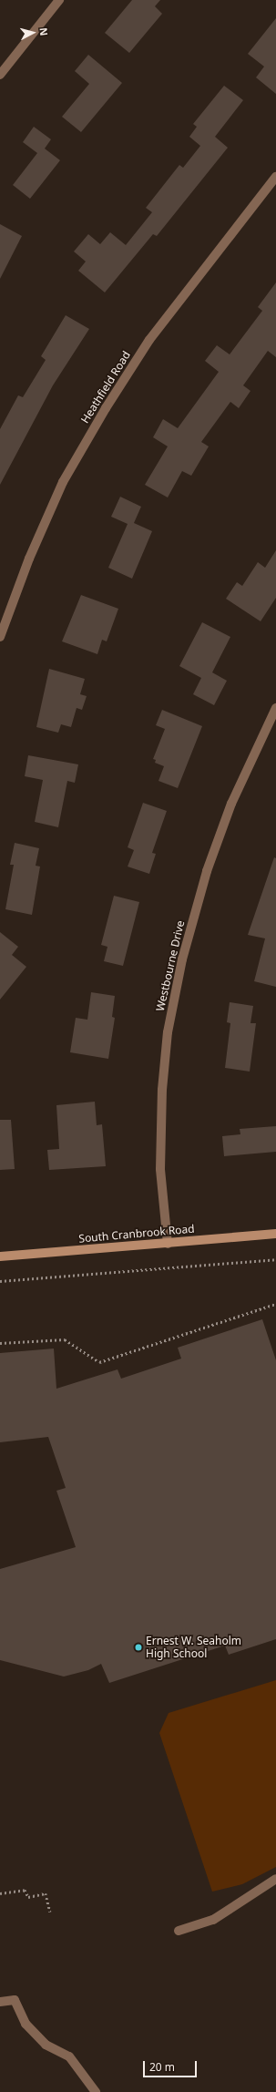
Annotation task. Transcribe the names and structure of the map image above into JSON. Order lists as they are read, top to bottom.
{
  "streets": {
    "street": ["Heathfield Road", "Westbourne Drive", "South Cranbrook Road"]
  },
  "crossings": [
    ["Westbourne Drive", "South Cranbrook Road"]
  ],
  "places": ["Ernest W. Seaholm High School"],
  "scale_bar": "20 m",
  "north": "right"
}
